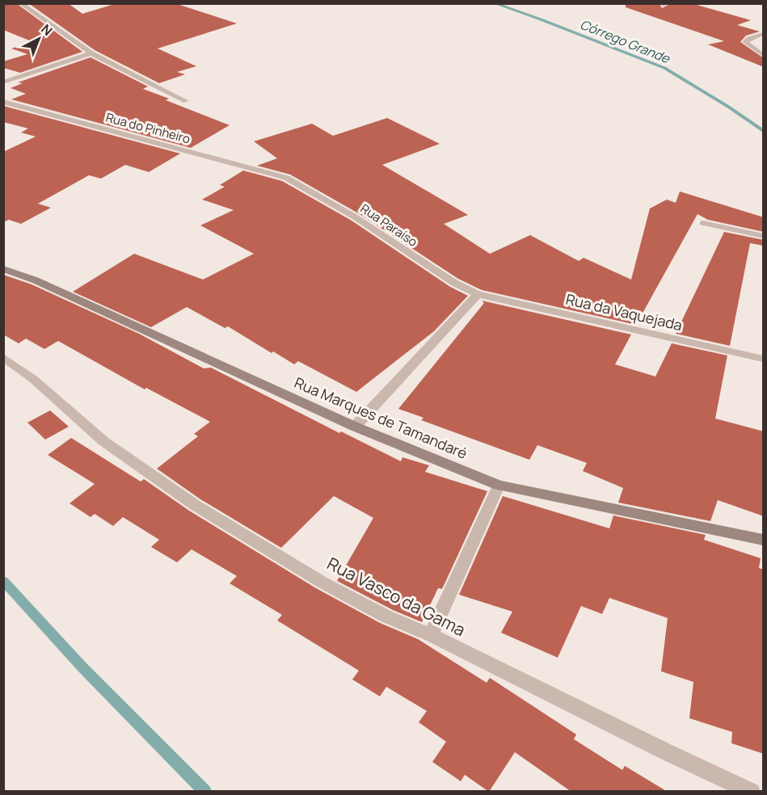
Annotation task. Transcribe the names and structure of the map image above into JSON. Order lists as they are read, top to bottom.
{
  "streets": {
    "street": [
      "Rua do Pinheiro",
      "Rua Paraíso",
      "Rua da Vaquejada",
      "Rua Marques de Tamandaré",
      "Rua Vasco da Gama"
    ]
  },
  "crossings": [
    ["Rua do Pinheiro", "Rua Paraíso"],
    ["Rua Paraíso", "Rua da Vaquejada"]
  ],
  "water": ["Córrego Grande"],
  "north": "top right"
}
